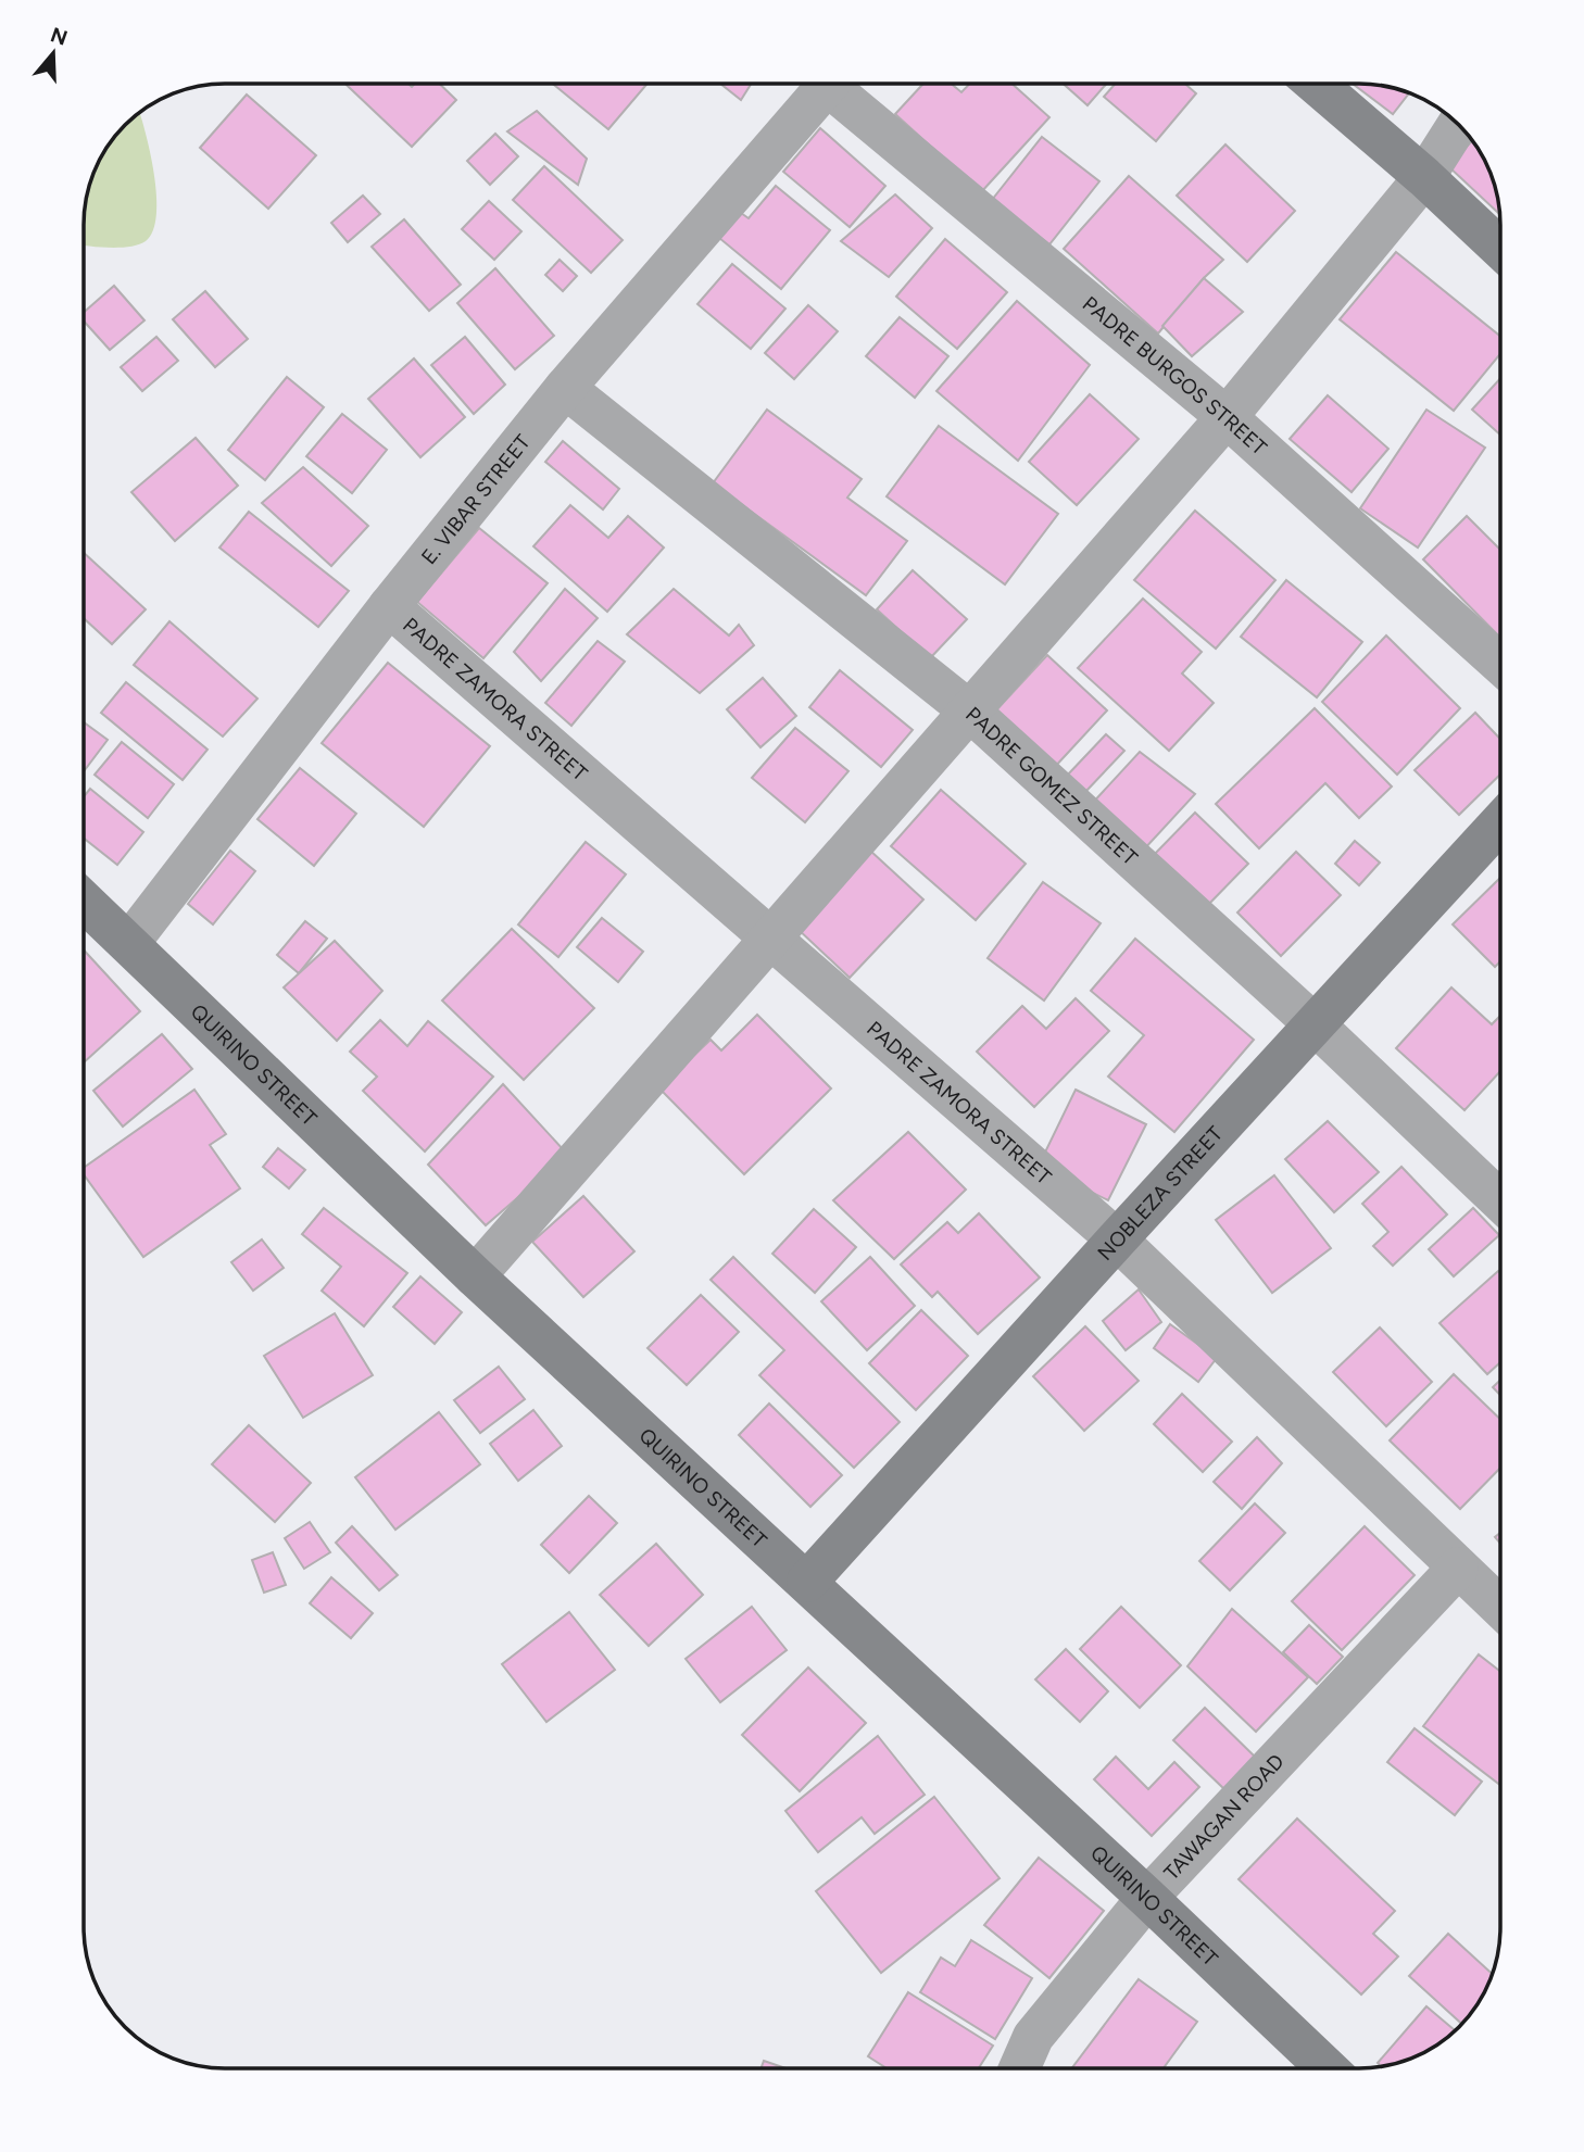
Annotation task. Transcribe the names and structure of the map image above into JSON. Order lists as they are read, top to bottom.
{
  "streets": {
    "main road": ["QUIRINO STREET", "NOBLEZA STREET"],
    "street": [
      "PADRE BURGOS STREET",
      "E. VIBAR STREET",
      "PADRE ZAMORA STREET",
      "PADRE GOMEZ STREET",
      "TAWAGAN ROAD"
    ]
  },
  "crossings": [
    ["E. VIBAR STREET", "PADRE ZAMORA STREET"],
    ["E. VIBAR STREET", "PADRE GOMEZ STREET"],
    ["E. VIBAR STREET", "QUIRINO STREET"],
    ["PADRE ZAMORA STREET", "NOBLEZA STREET"],
    ["PADRE ZAMORA STREET", "TAWAGAN ROAD"],
    ["PADRE GOMEZ STREET", "NOBLEZA STREET"],
    ["QUIRINO STREET", "NOBLEZA STREET"],
    ["QUIRINO STREET", "TAWAGAN ROAD"]
  ],
  "north": "top"
}
